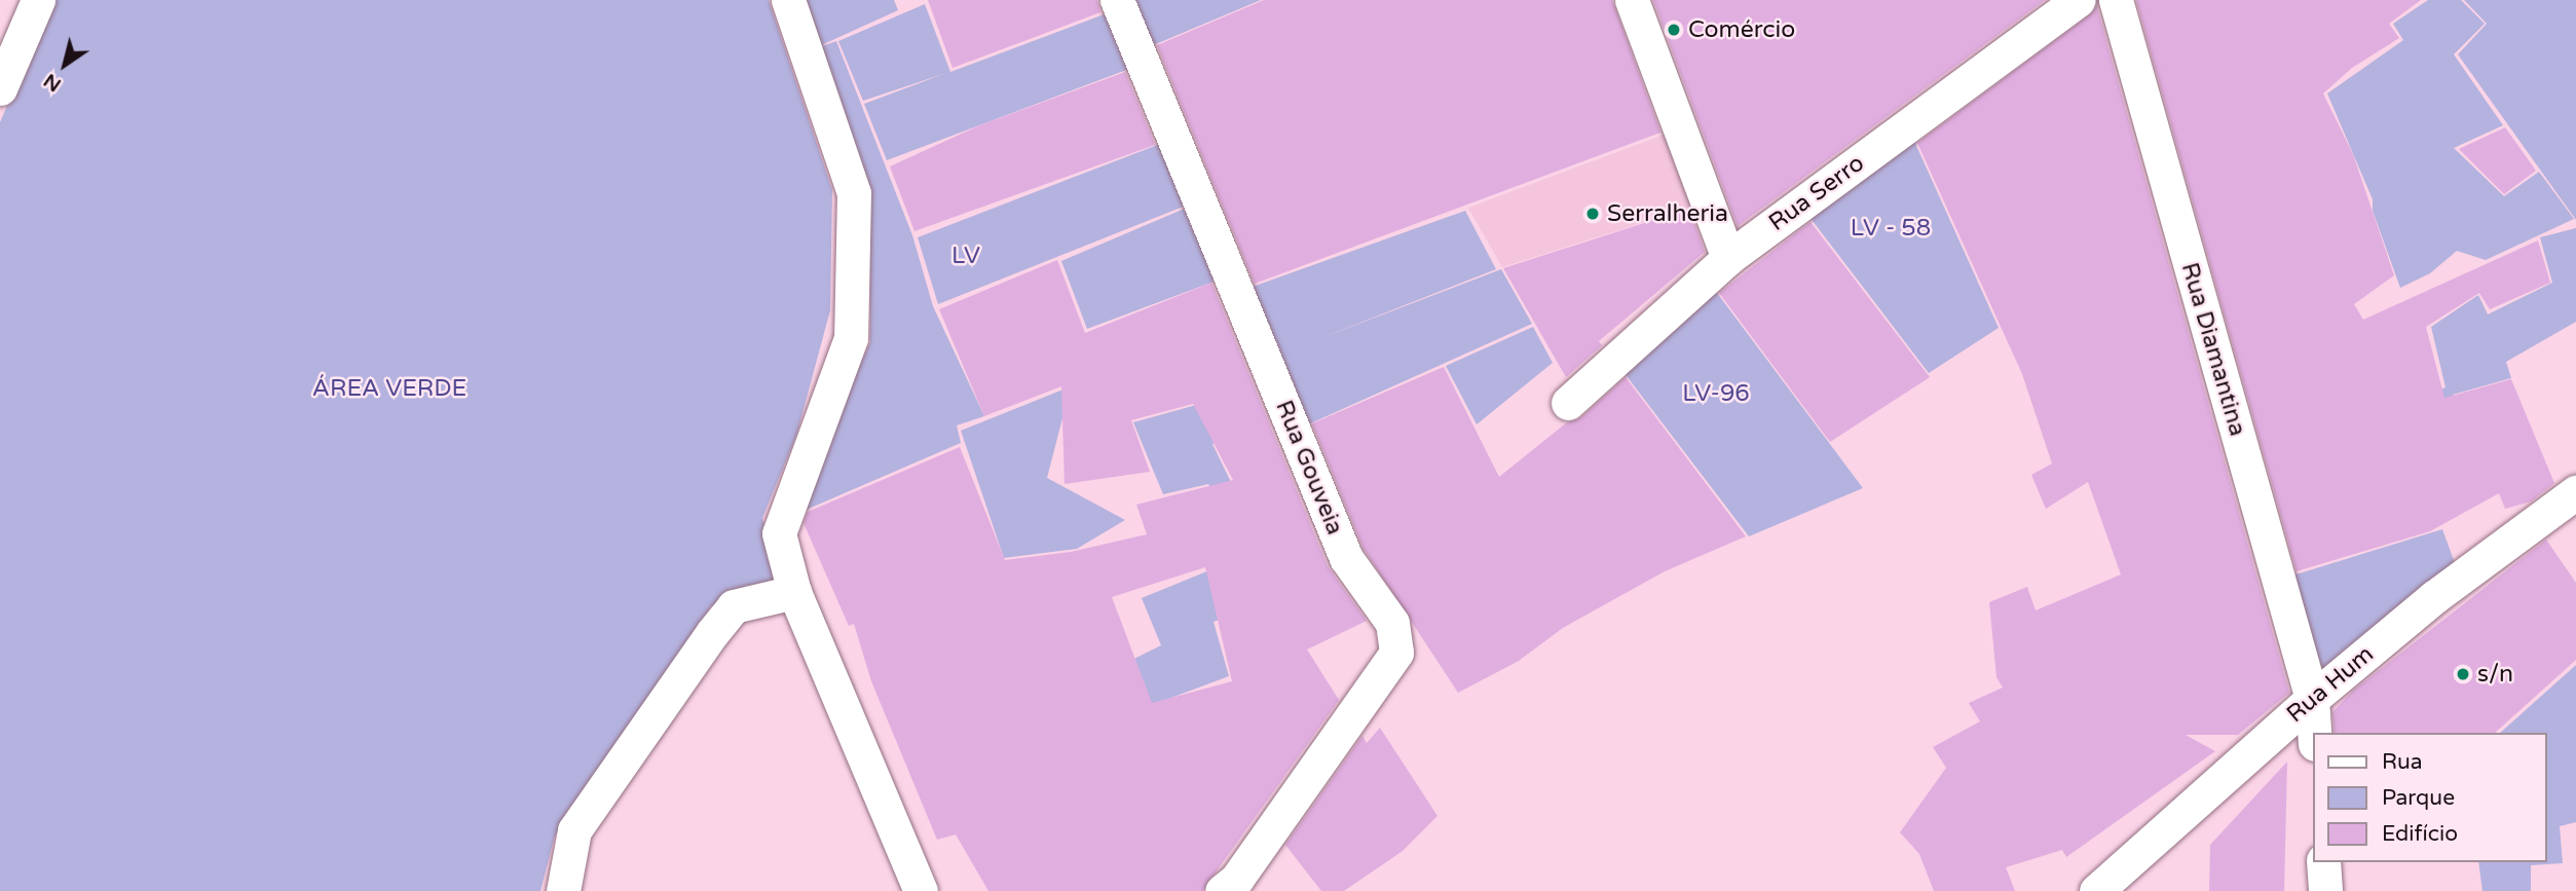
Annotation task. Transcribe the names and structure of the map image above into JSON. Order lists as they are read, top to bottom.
{
  "streets": {
    "street": [
      "Rua Serro",
      "Rua Diamantina",
      "Rua Gouveia",
      "Rua Hum"
    ]
  },
  "crossings": [
    ["Rua Diamantina", "Rua Hum"]
  ],
  "parks": [
    "LV - 58",
    "LV",
    "ÁREA VERDE",
    "LV-96"
  ],
  "places": ["Comércio", "Serralheria", "s/n"],
  "legend": ["Rua", "Parque", "Edifício"],
  "north": "bottom left"
}
